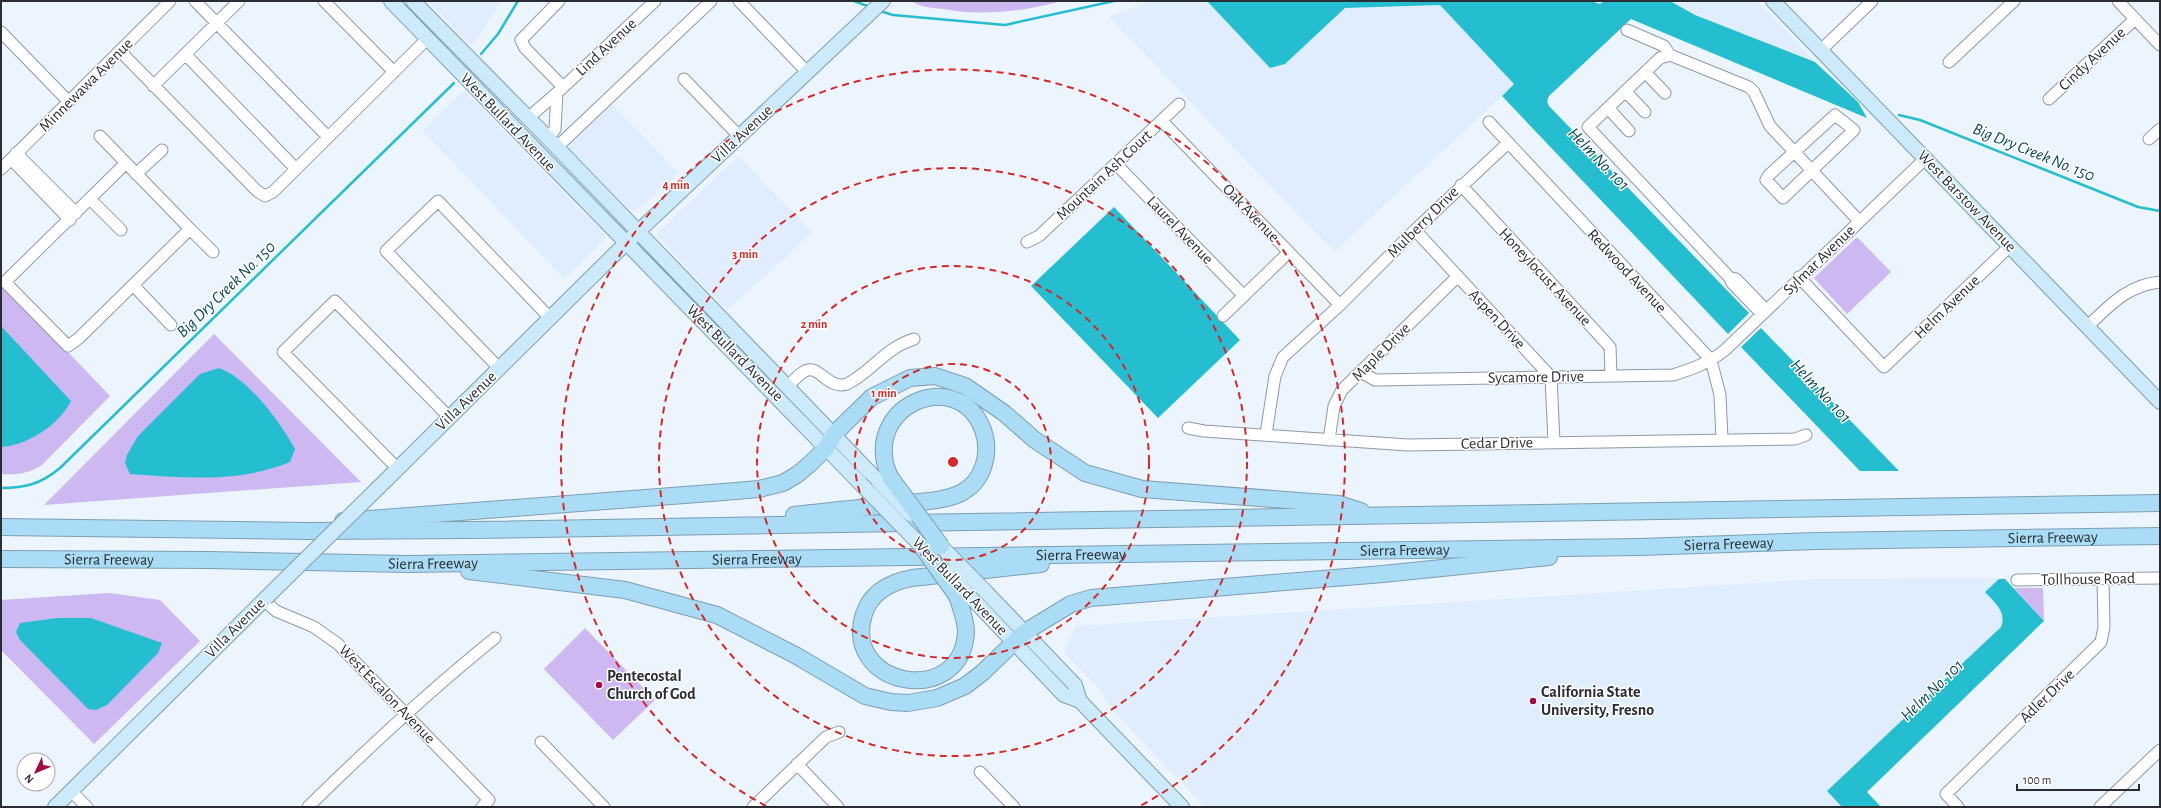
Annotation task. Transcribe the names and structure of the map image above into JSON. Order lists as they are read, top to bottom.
{
  "streets": {
    "highway": ["Sierra Freeway"],
    "main road": ["West Bullard Avenue", "Villa Avenue", "West Barstow Avenue"],
    "street": [
      "Lind Avenue",
      "Cindy Avenue",
      "Minnewawa Avenue",
      "Mountain Ash Court",
      "Oak Avenue",
      "Mulberry Drive",
      "Laurel Avenue",
      "Sylmar Avenue",
      "Redwood Avenue",
      "Honeylocust Avenue",
      "Helm Avenue",
      "Aspen Drive",
      "Maple Drive",
      "Sycamore Drive",
      "Cedar Drive",
      "Tollhouse Road",
      "West Escalon Avenue",
      "Adler Drive"
    ]
  },
  "crossings": [
    ["Lind Avenue", "West Bullard Avenue"],
    ["West Bullard Avenue", "Villa Avenue"],
    ["Villa Avenue", "West Escalon Avenue"],
    ["Mountain Ash Court", "Oak Avenue"],
    ["Mountain Ash Court", "Laurel Avenue"],
    ["West Barstow Avenue", "Sylmar Avenue"],
    ["West Barstow Avenue", "Helm Avenue"],
    ["Oak Avenue", "Mulberry Drive"],
    ["Mulberry Drive", "Redwood Avenue"],
    ["Mulberry Drive", "Honeylocust Avenue"],
    ["Mulberry Drive", "Aspen Drive"],
    ["Mulberry Drive", "Cedar Drive"],
    ["Sylmar Avenue", "Redwood Avenue"],
    ["Sylmar Avenue", "Helm Avenue"],
    ["Sylmar Avenue", "Sycamore Drive"],
    ["Redwood Avenue", "Sycamore Drive"],
    ["Redwood Avenue", "Cedar Drive"],
    ["Honeylocust Avenue", "Sycamore Drive"],
    ["Aspen Drive", "Maple Drive"],
    ["Aspen Drive", "Sycamore Drive"],
    ["Maple Drive", "Sycamore Drive"],
    ["Maple Drive", "Cedar Drive"],
    ["Tollhouse Road", "Adler Drive"]
  ],
  "water": ["Big Dry Creek No. 150", "Helm No. 101"],
  "places": ["Pentecostal Church of God", "California State University, Fresno"],
  "scale_bar": "100 m",
  "north": "bottom left",
  "rings": [
    "4 min",
    "3 min",
    "2 min",
    "1 min"
  ]
}
